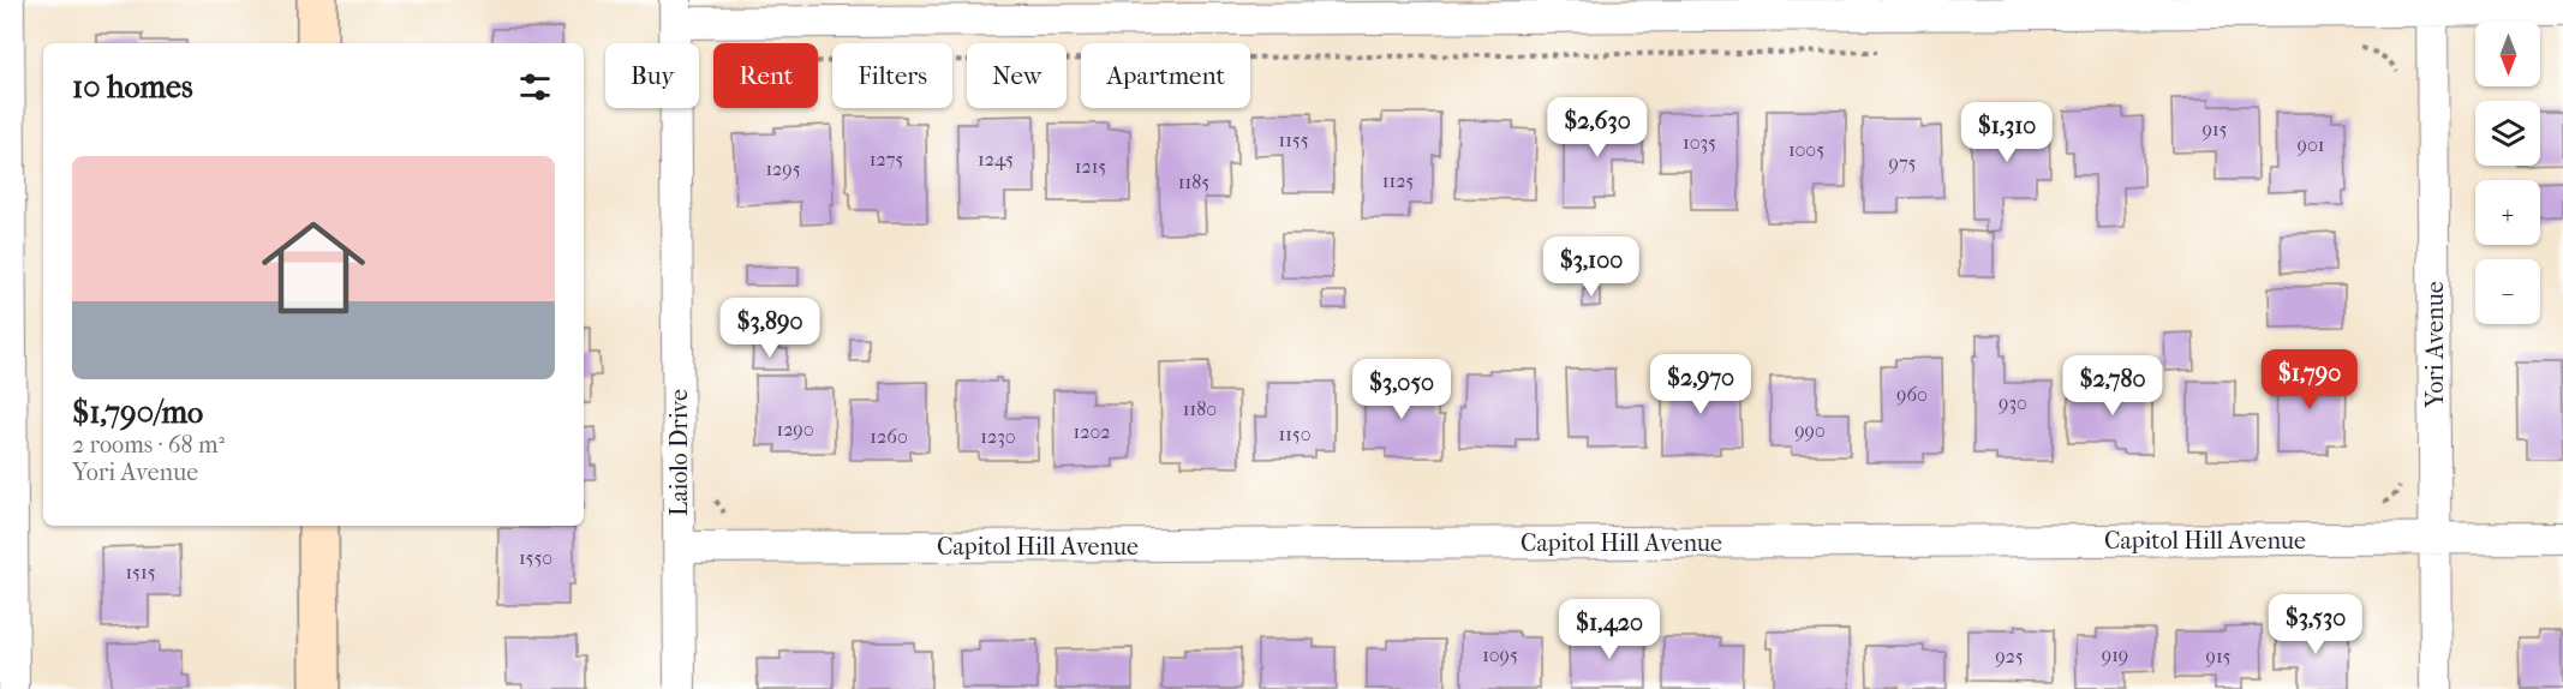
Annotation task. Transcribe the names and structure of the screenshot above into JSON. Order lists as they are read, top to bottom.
{
  "streets": {
    "street": ["Yori Avenue", "Laiolo Drive", "Capitol Hill Avenue"]
  },
  "crossings": [
    ["Yori Avenue", "Capitol Hill Avenue"],
    ["Laiolo Drive", "Capitol Hill Avenue"]
  ],
  "house_numbers": [
    "915",
    "1155",
    "1035",
    "901",
    "1005",
    "1275",
    "1245",
    "975",
    "1215",
    "1295",
    "1125",
    "1185",
    "960",
    "930",
    "1180",
    "1290",
    "990",
    "1202",
    "1150",
    "1260",
    "1230",
    "1550",
    "1515",
    "1095",
    "919",
    "925",
    "915"
  ],
  "north": "bottom",
  "page": {
    "map_buttons": ["+", "−"],
    "chip": [
      "Buy",
      "Rent",
      "Filters",
      "New",
      "Apartment"
    ],
    "heading": "10 homes",
    "price": [
      "$2,630",
      "$1,310",
      "$3,100",
      "$3,890",
      "$1,790",
      "$2,970",
      "$2,780",
      "$3,050",
      "$3,530",
      "$1,420"
    ],
    "list": [
      {
        "name": "$1,790/mo",
        "note": "2 rooms · 68 m² · Yori Avenue"
      }
    ]
  }
}
